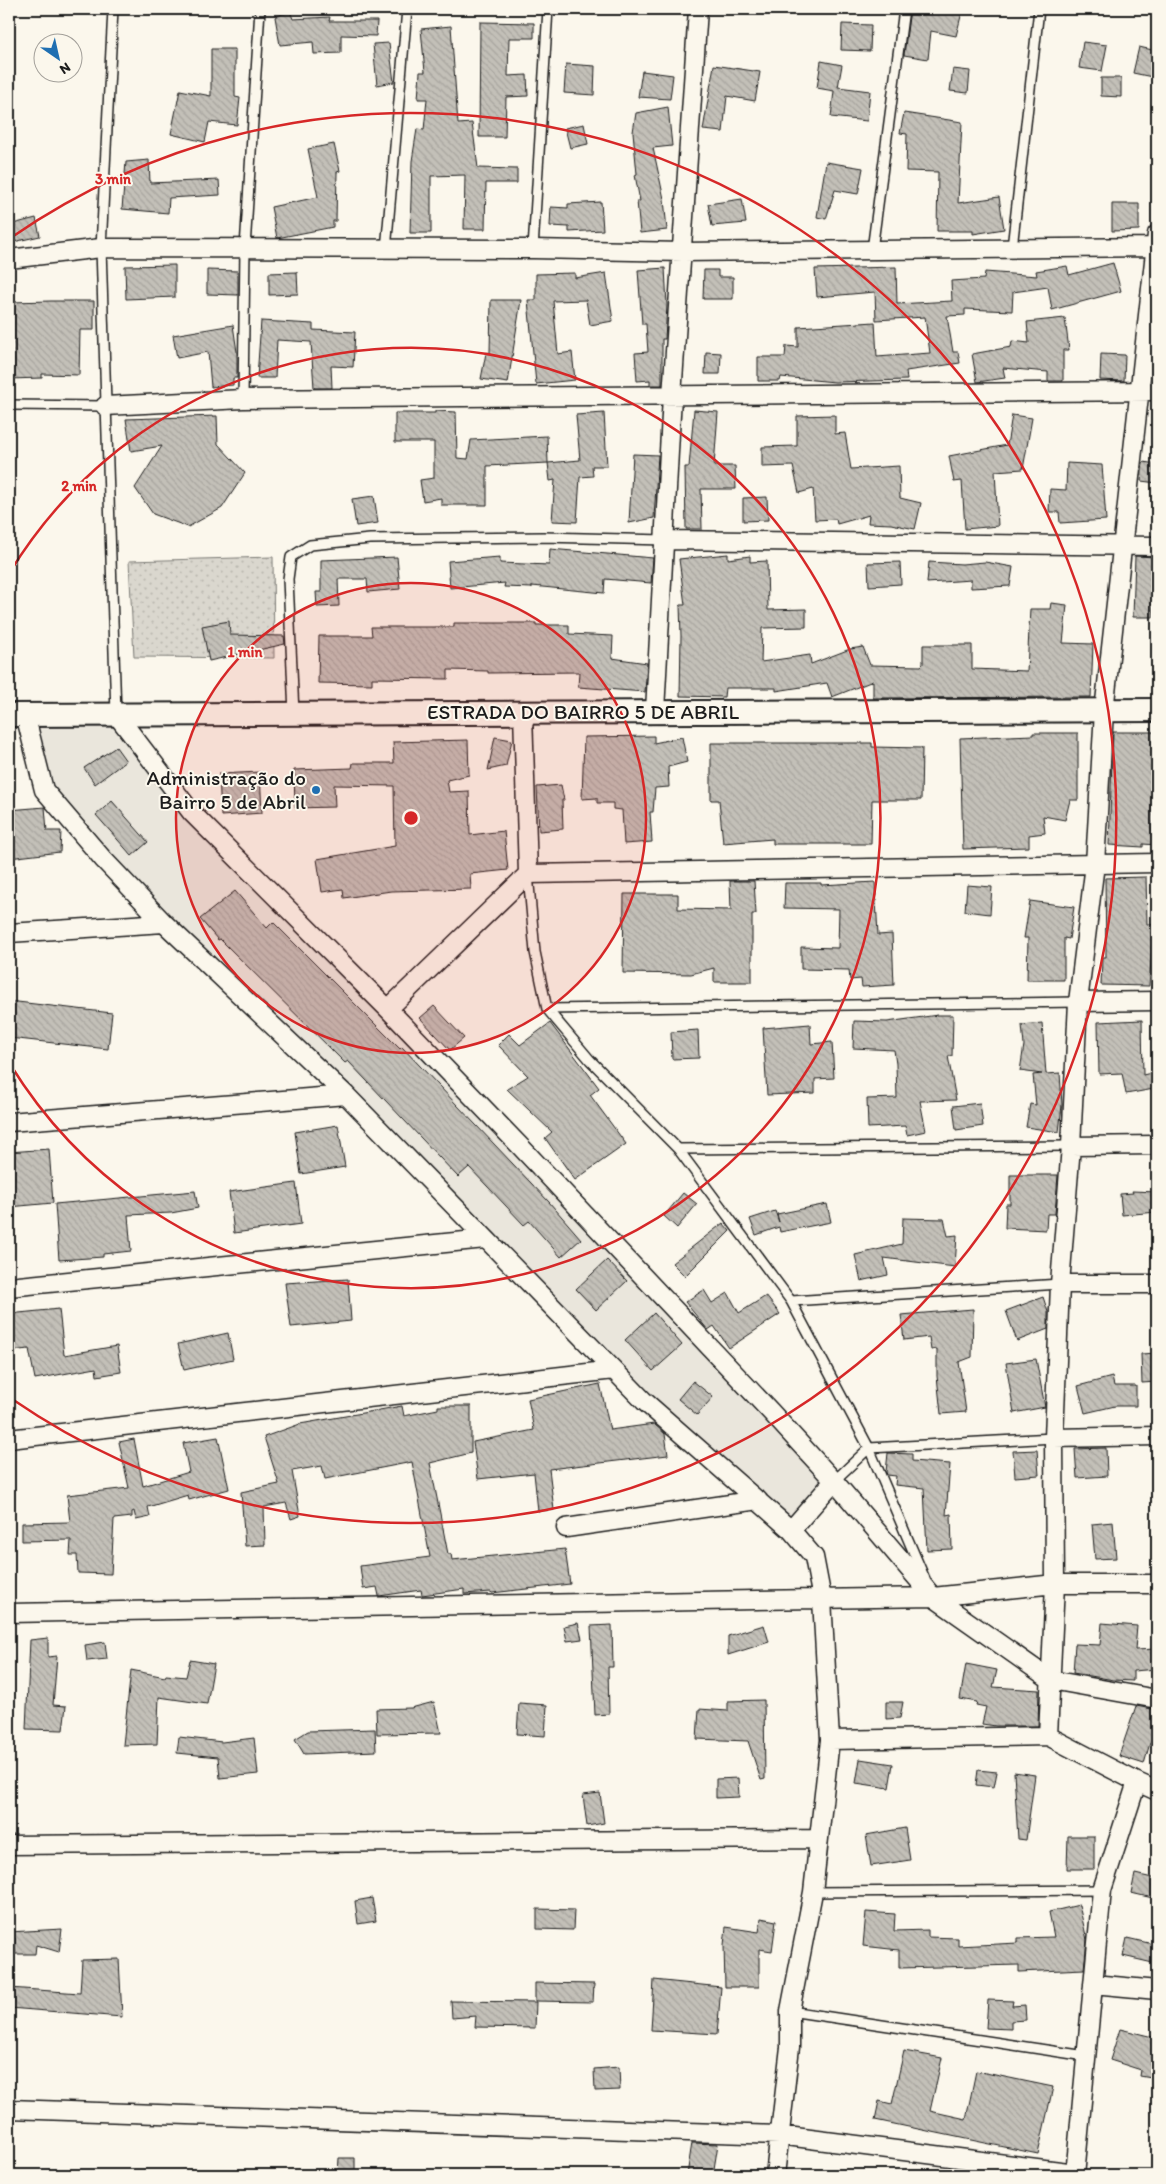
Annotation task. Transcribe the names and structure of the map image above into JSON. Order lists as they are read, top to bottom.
{
  "streets": {
    "street": ["ESTRADA DO BAIRRO 5 DE ABRIL"]
  },
  "places": ["Administração do Bairro 5 de Abril"],
  "north": "bottom right",
  "rings": ["3 min", "2 min", "1 min"]
}
